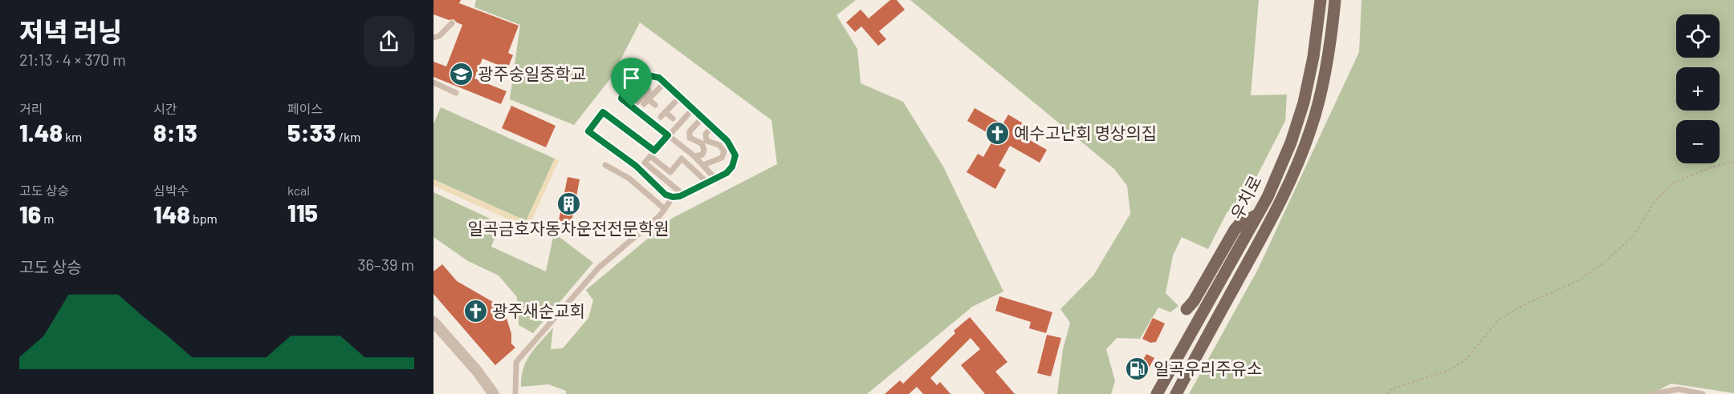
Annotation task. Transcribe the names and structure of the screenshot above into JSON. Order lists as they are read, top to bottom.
{
  "streets": {
    "main road": ["우치로"]
  },
  "places": {
    "school or university": ["광주숭일중학교"],
    "church": ["예수고난회 명상의집", "광주새순교회"],
    "building": ["일곡금호자동차운전전문학원"],
    "fuel station": ["일곡우리주유소"]
  },
  "page": {
    "heading": ["저녁 러닝", "21:13 · 4 × 370 m"],
    "map_buttons": ["+", "−"],
    "stats": [
      ["거리", "1.48 km"],
      ["시간", "8:13"],
      ["페이스", "5:33 /km"],
      ["고도 상승", "16 m"],
      ["심박수", "148 bpm"],
      ["kcal", "115"]
    ],
    "chart": ["고도 상승", "36–39 m"]
  }
}
